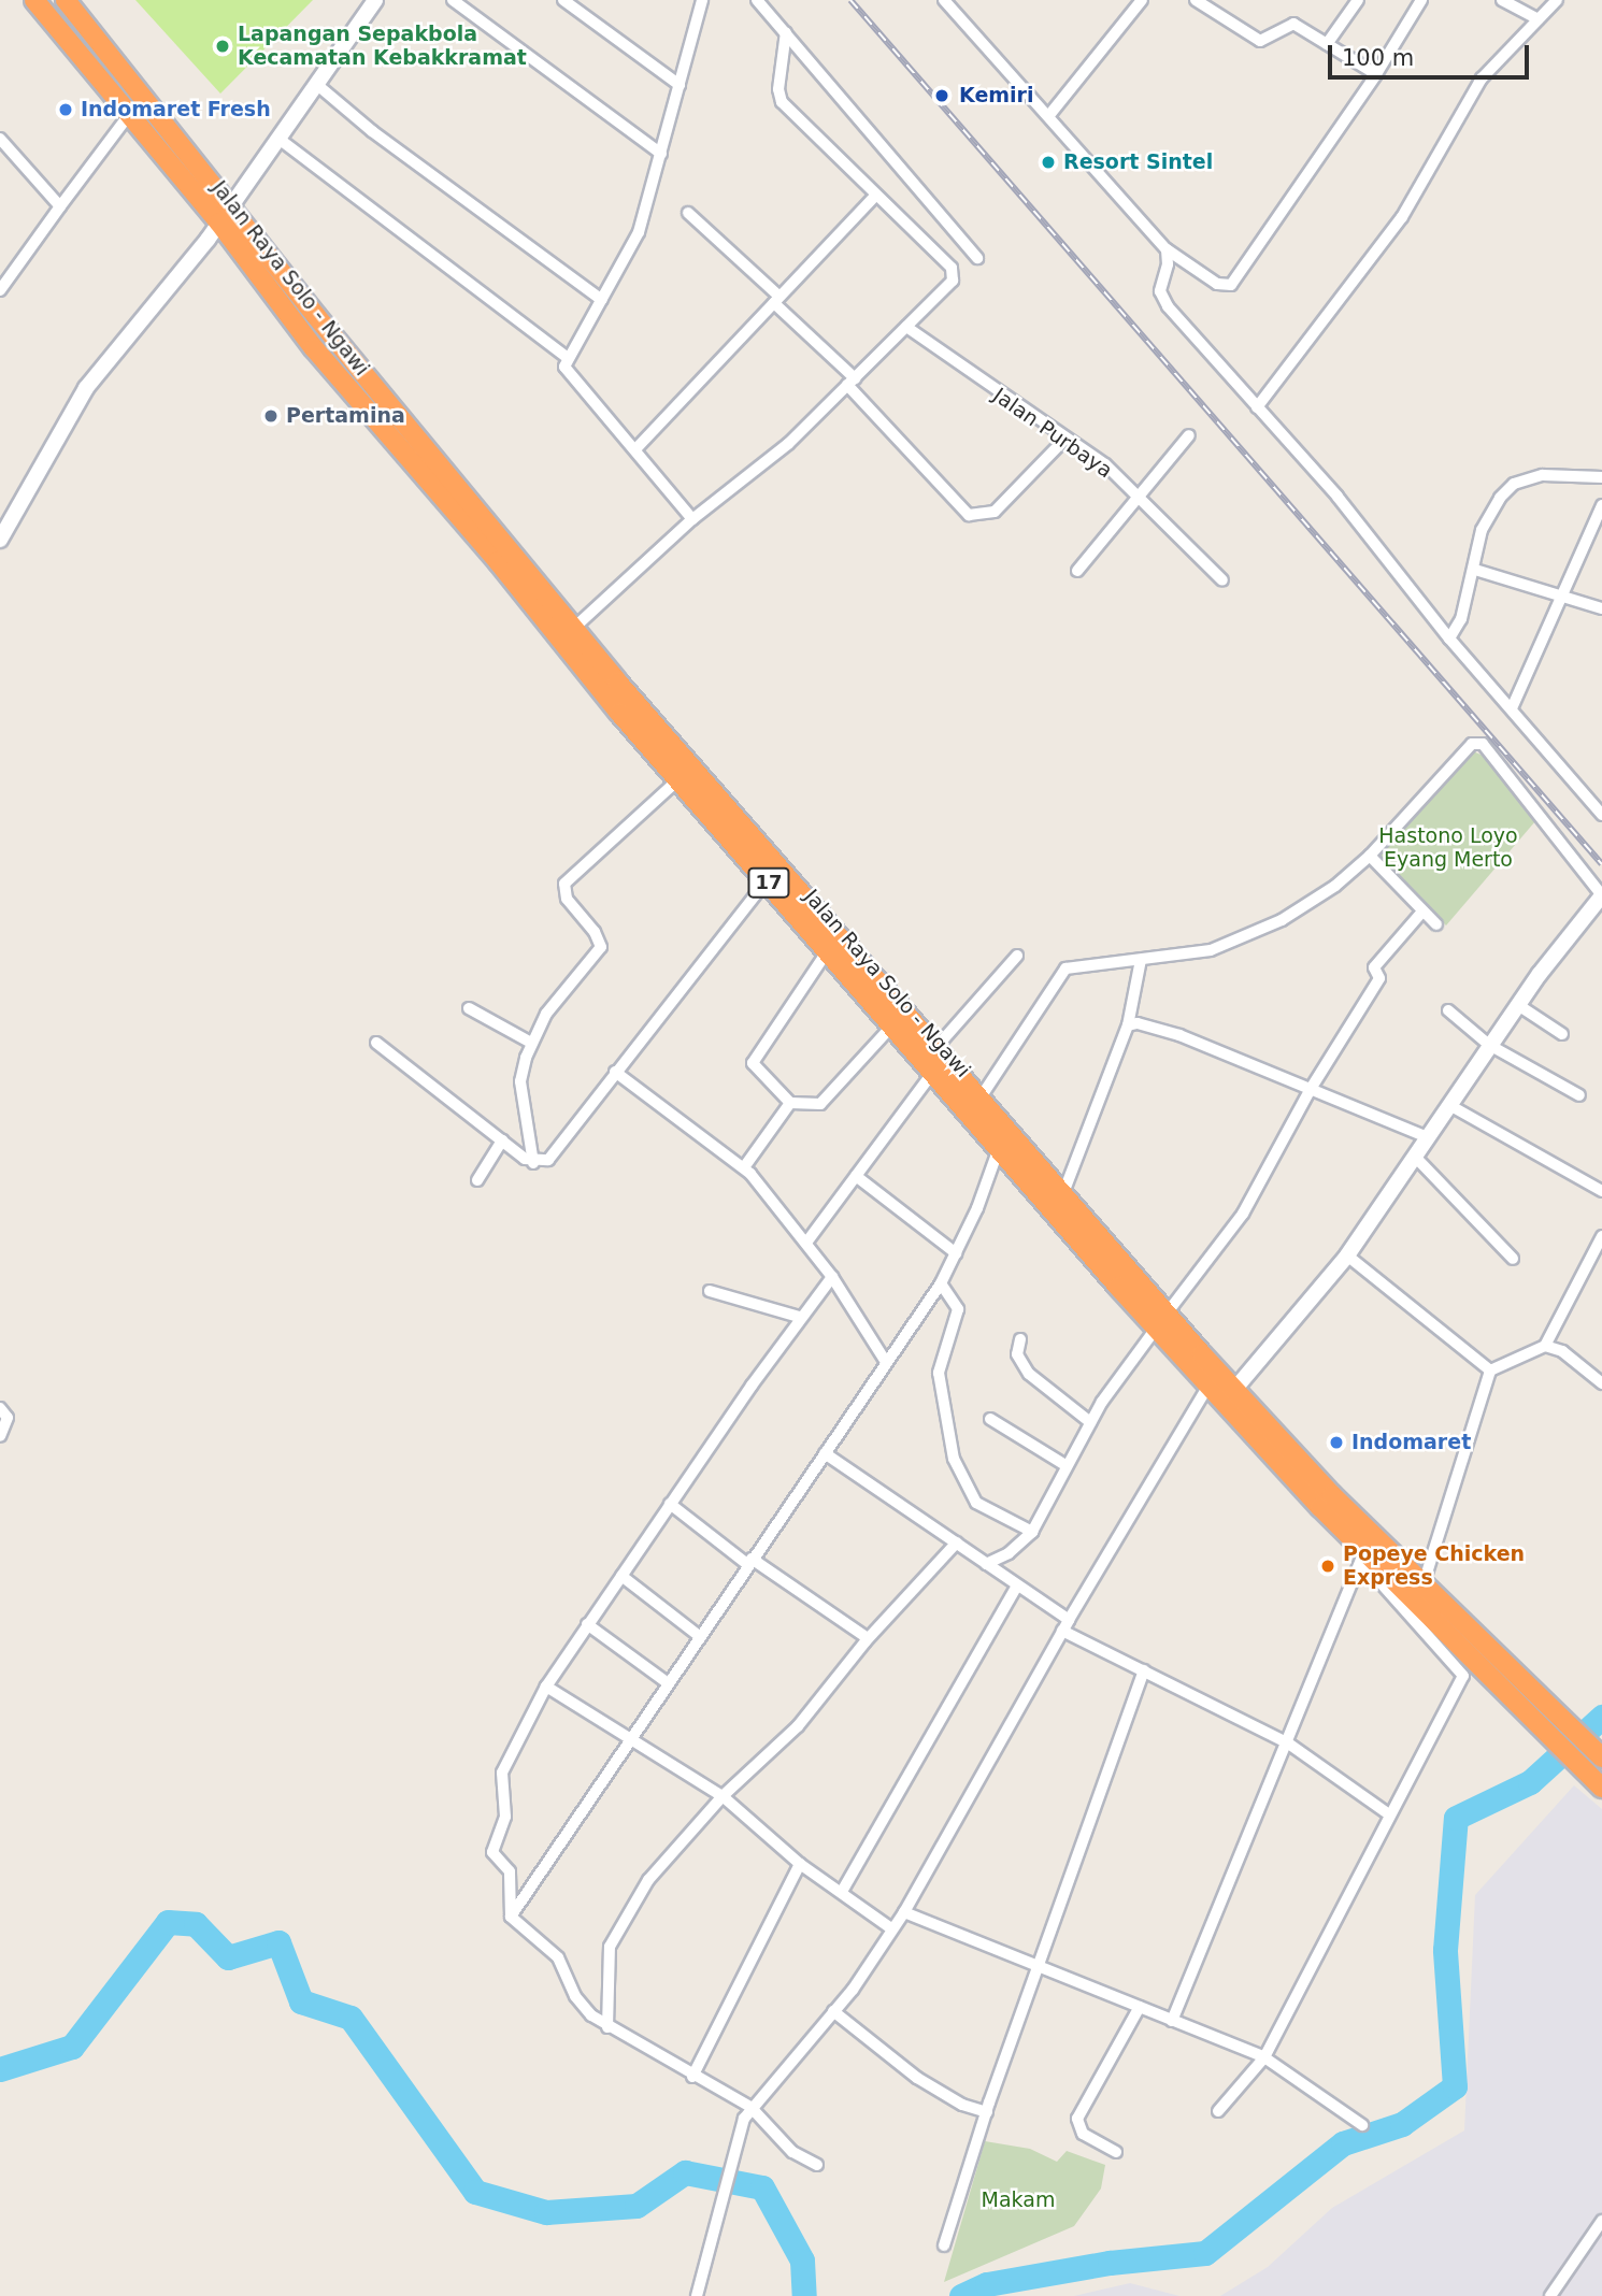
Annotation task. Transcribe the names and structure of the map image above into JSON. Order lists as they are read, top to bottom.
{
  "streets": {
    "highway": ["Jalan Raya Solo - Ngawi", "17"],
    "street": ["Jalan Purbaya"]
  },
  "parks": ["Hastono Loyo Eyang Merto", "Makam"],
  "places": [
    "Lapangan Sepakbola Kecamatan Kebakkramat",
    "Kemiri",
    "Indomaret Fresh",
    "Resort Sintel",
    "Pertamina",
    "Indomaret",
    "Popeye Chicken Express"
  ],
  "scale_bar": "100 m"
}
